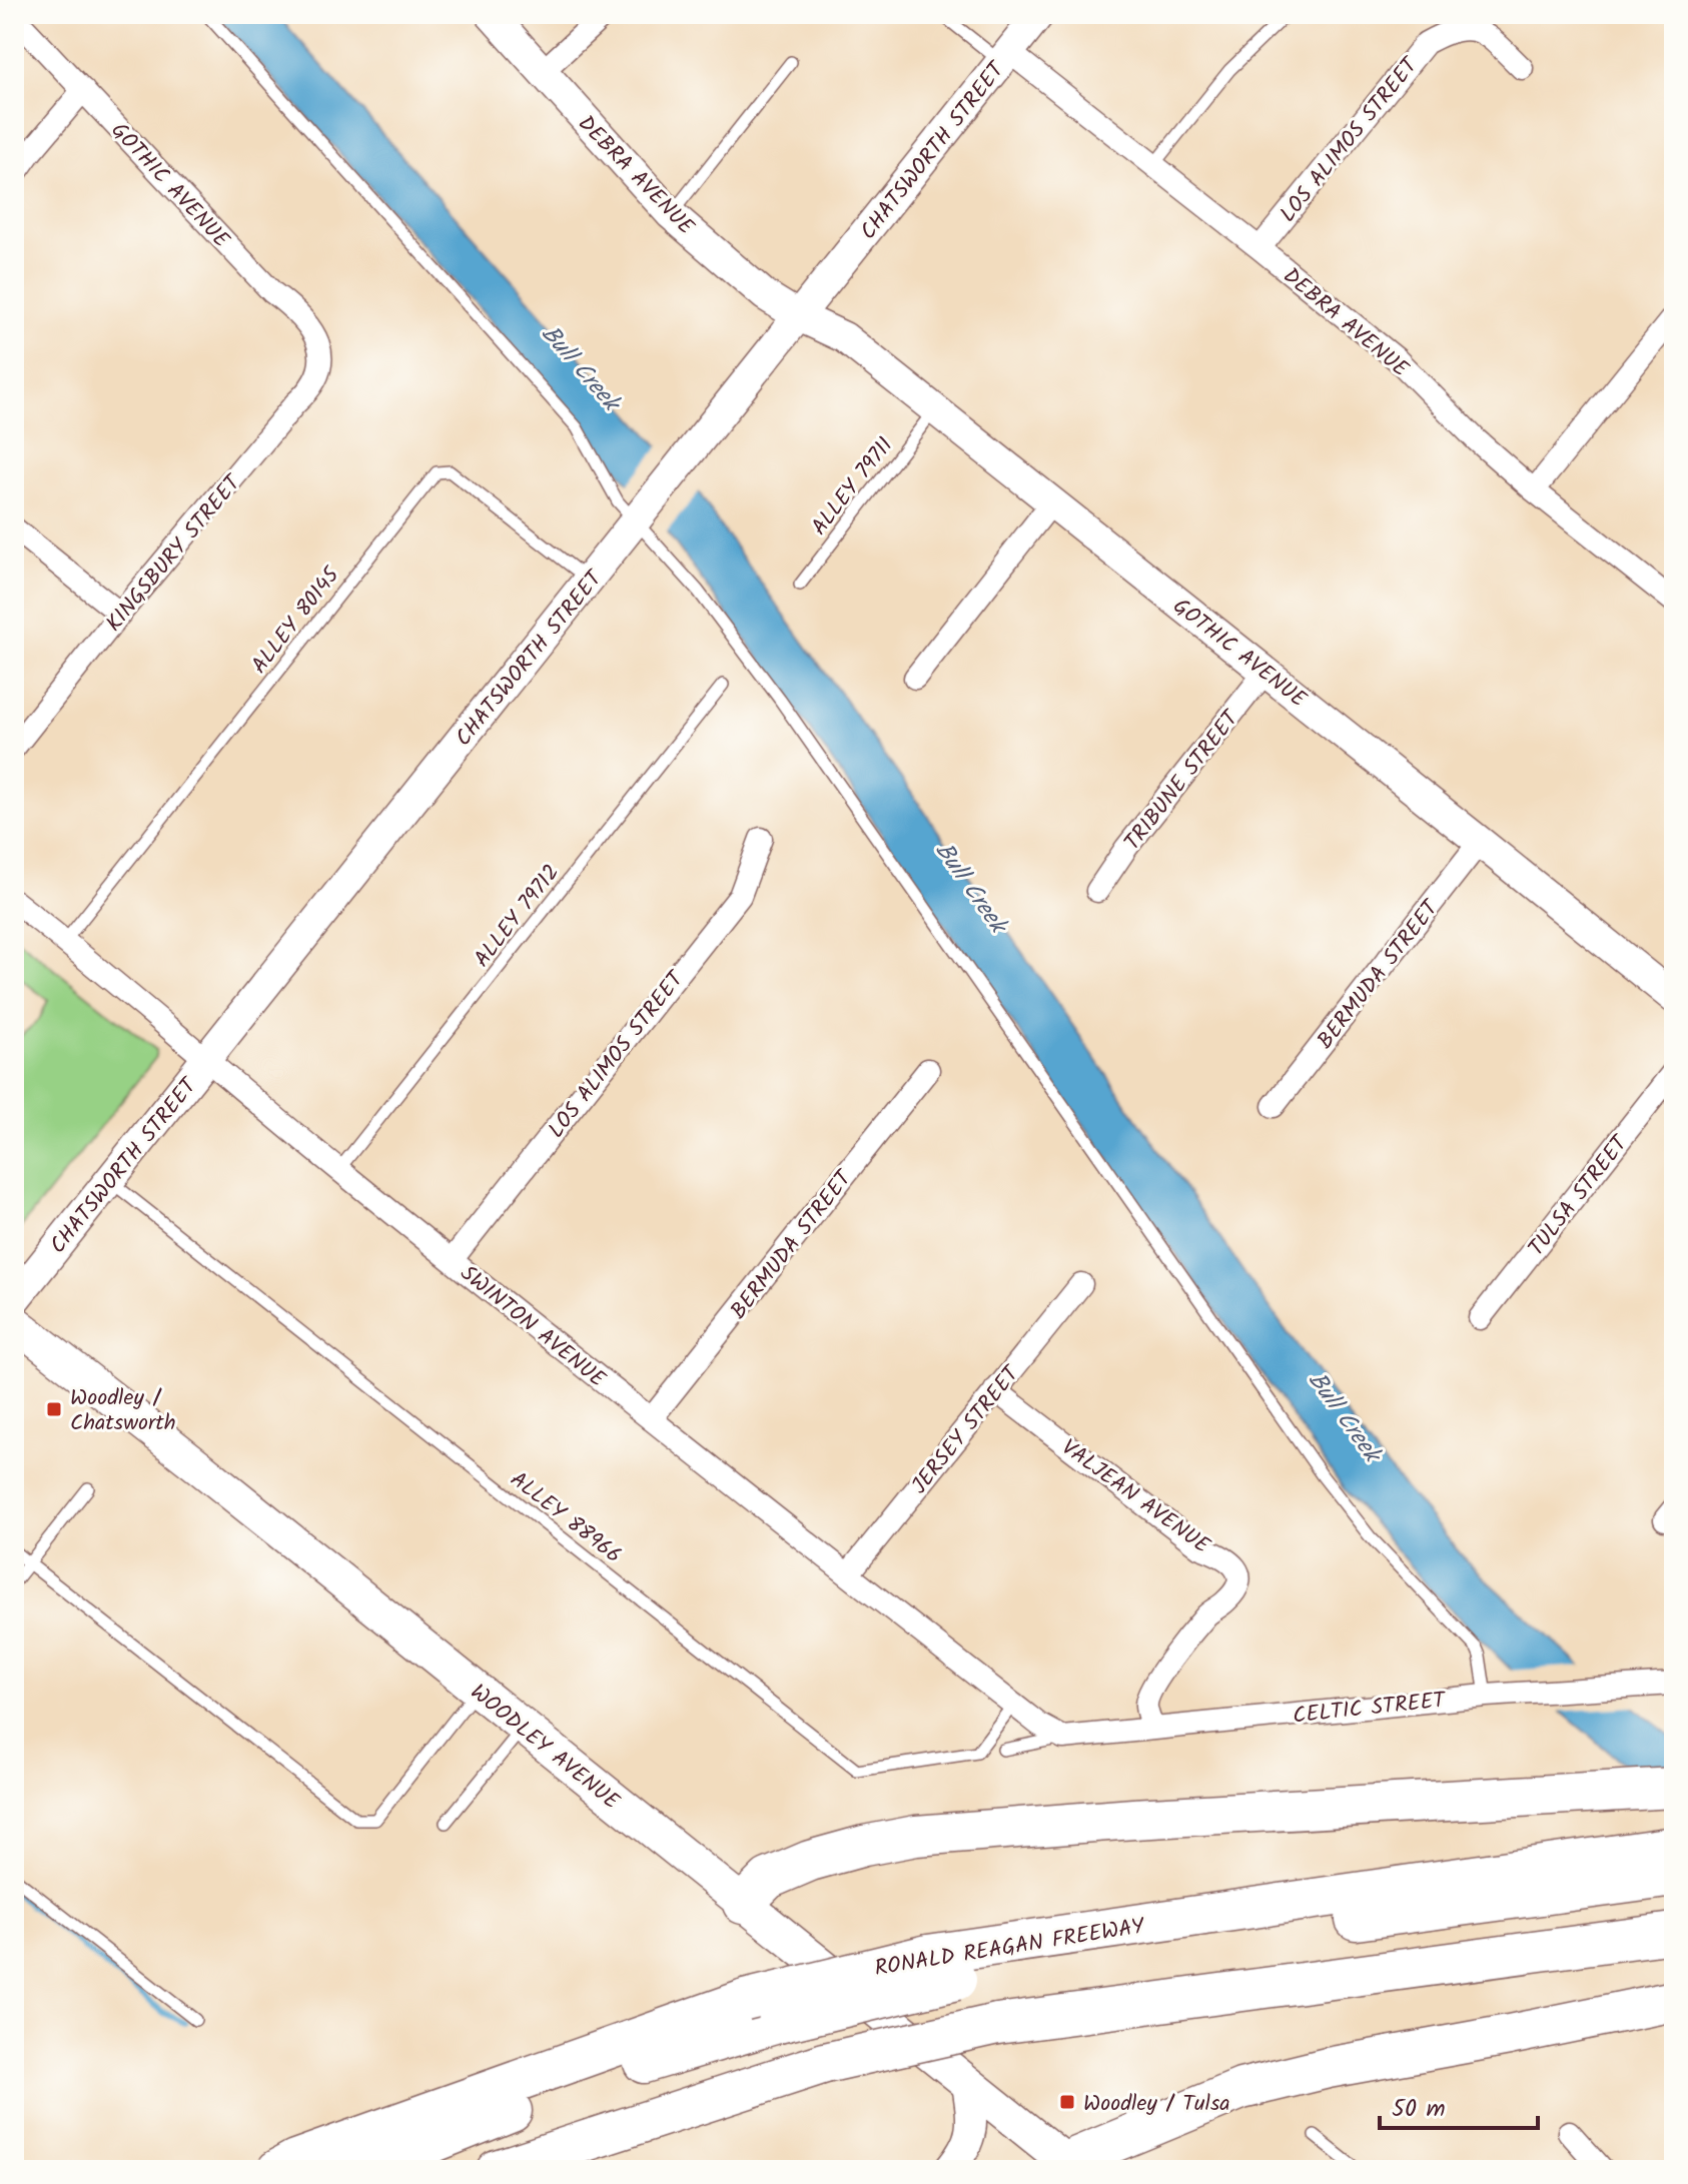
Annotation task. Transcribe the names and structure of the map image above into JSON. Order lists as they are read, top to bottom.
{
  "streets": {
    "highway": ["RONALD REAGAN FREEWAY"],
    "main road": ["WOODLEY AVENUE"],
    "street": [
      "LOS ALIMOS STREET",
      "CHATSWORTH STREET",
      "DEBRA AVENUE",
      "GOTHIC AVENUE",
      "KINGSBURY STREET",
      "TRIBUNE STREET",
      "BERMUDA STREET",
      "TULSA STREET",
      "SWINTON AVENUE",
      "JERSEY STREET",
      "VALJEAN AVENUE",
      "CELTIC STREET"
    ],
    "lane": [
      "ALLEY 79711",
      "ALLEY 80145",
      "ALLEY 79712",
      "ALLEY 88966"
    ]
  },
  "crossings": [
    ["LOS ALIMOS STREET", "DEBRA AVENUE"],
    ["LOS ALIMOS STREET", "SWINTON AVENUE"],
    ["CHATSWORTH STREET", "DEBRA AVENUE"],
    ["CHATSWORTH STREET", "GOTHIC AVENUE"],
    ["CHATSWORTH STREET", "ALLEY 80145"],
    ["CHATSWORTH STREET", "SWINTON AVENUE"],
    ["CHATSWORTH STREET", "ALLEY 88966"],
    ["DEBRA AVENUE", "GOTHIC AVENUE"],
    ["GOTHIC AVENUE", "ALLEY 79711"],
    ["GOTHIC AVENUE", "KINGSBURY STREET"],
    ["GOTHIC AVENUE", "TRIBUNE STREET"],
    ["GOTHIC AVENUE", "BERMUDA STREET"],
    ["ALLEY 80145", "SWINTON AVENUE"],
    ["ALLEY 79712", "SWINTON AVENUE"],
    ["BERMUDA STREET", "SWINTON AVENUE"],
    ["SWINTON AVENUE", "JERSEY STREET"],
    ["SWINTON AVENUE", "ALLEY 88966"],
    ["SWINTON AVENUE", "CELTIC STREET"],
    ["JERSEY STREET", "VALJEAN AVENUE"],
    ["VALJEAN AVENUE", "CELTIC STREET"]
  ],
  "water": ["Bull Creek"],
  "places": {
    "transit": ["Woodley / Chatsworth", "Woodley / Tulsa"]
  },
  "scale_bar": "50 m"
}
